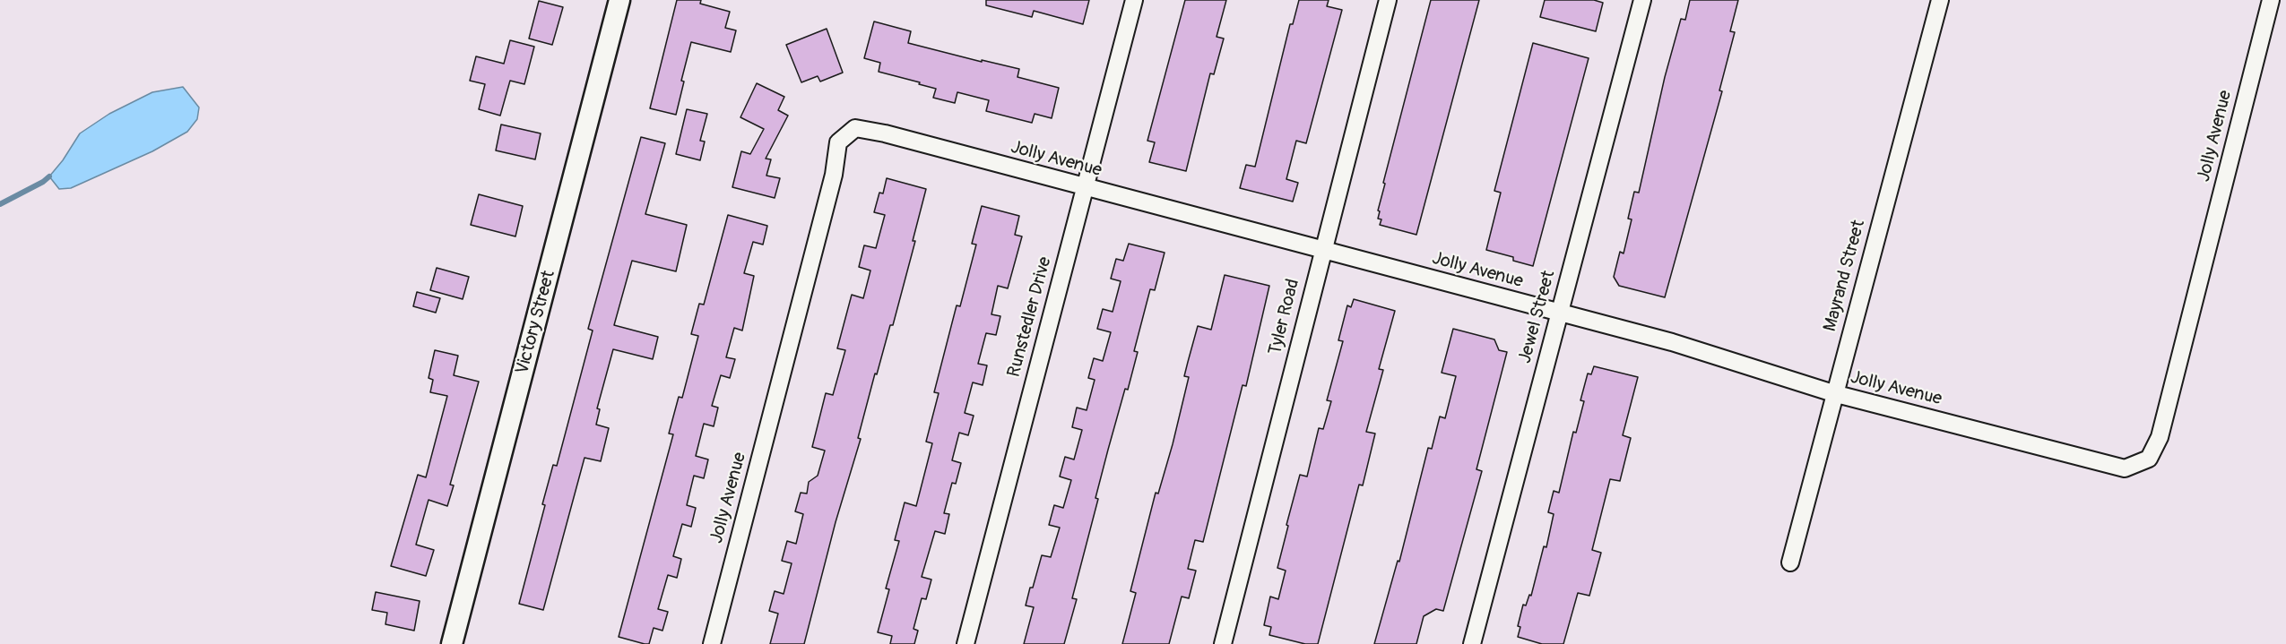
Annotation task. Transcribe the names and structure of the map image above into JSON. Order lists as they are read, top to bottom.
{
  "streets": {
    "street": [
      "Jolly Avenue",
      "Mayrand Street",
      "Runstedler Drive",
      "Tyler Road",
      "Jewel Street",
      "Victory Street"
    ]
  },
  "crossings": [
    ["Jolly Avenue", "Mayrand Street"],
    ["Jolly Avenue", "Runstedler Drive"],
    ["Jolly Avenue", "Tyler Road"],
    ["Jolly Avenue", "Jewel Street"]
  ]
}
